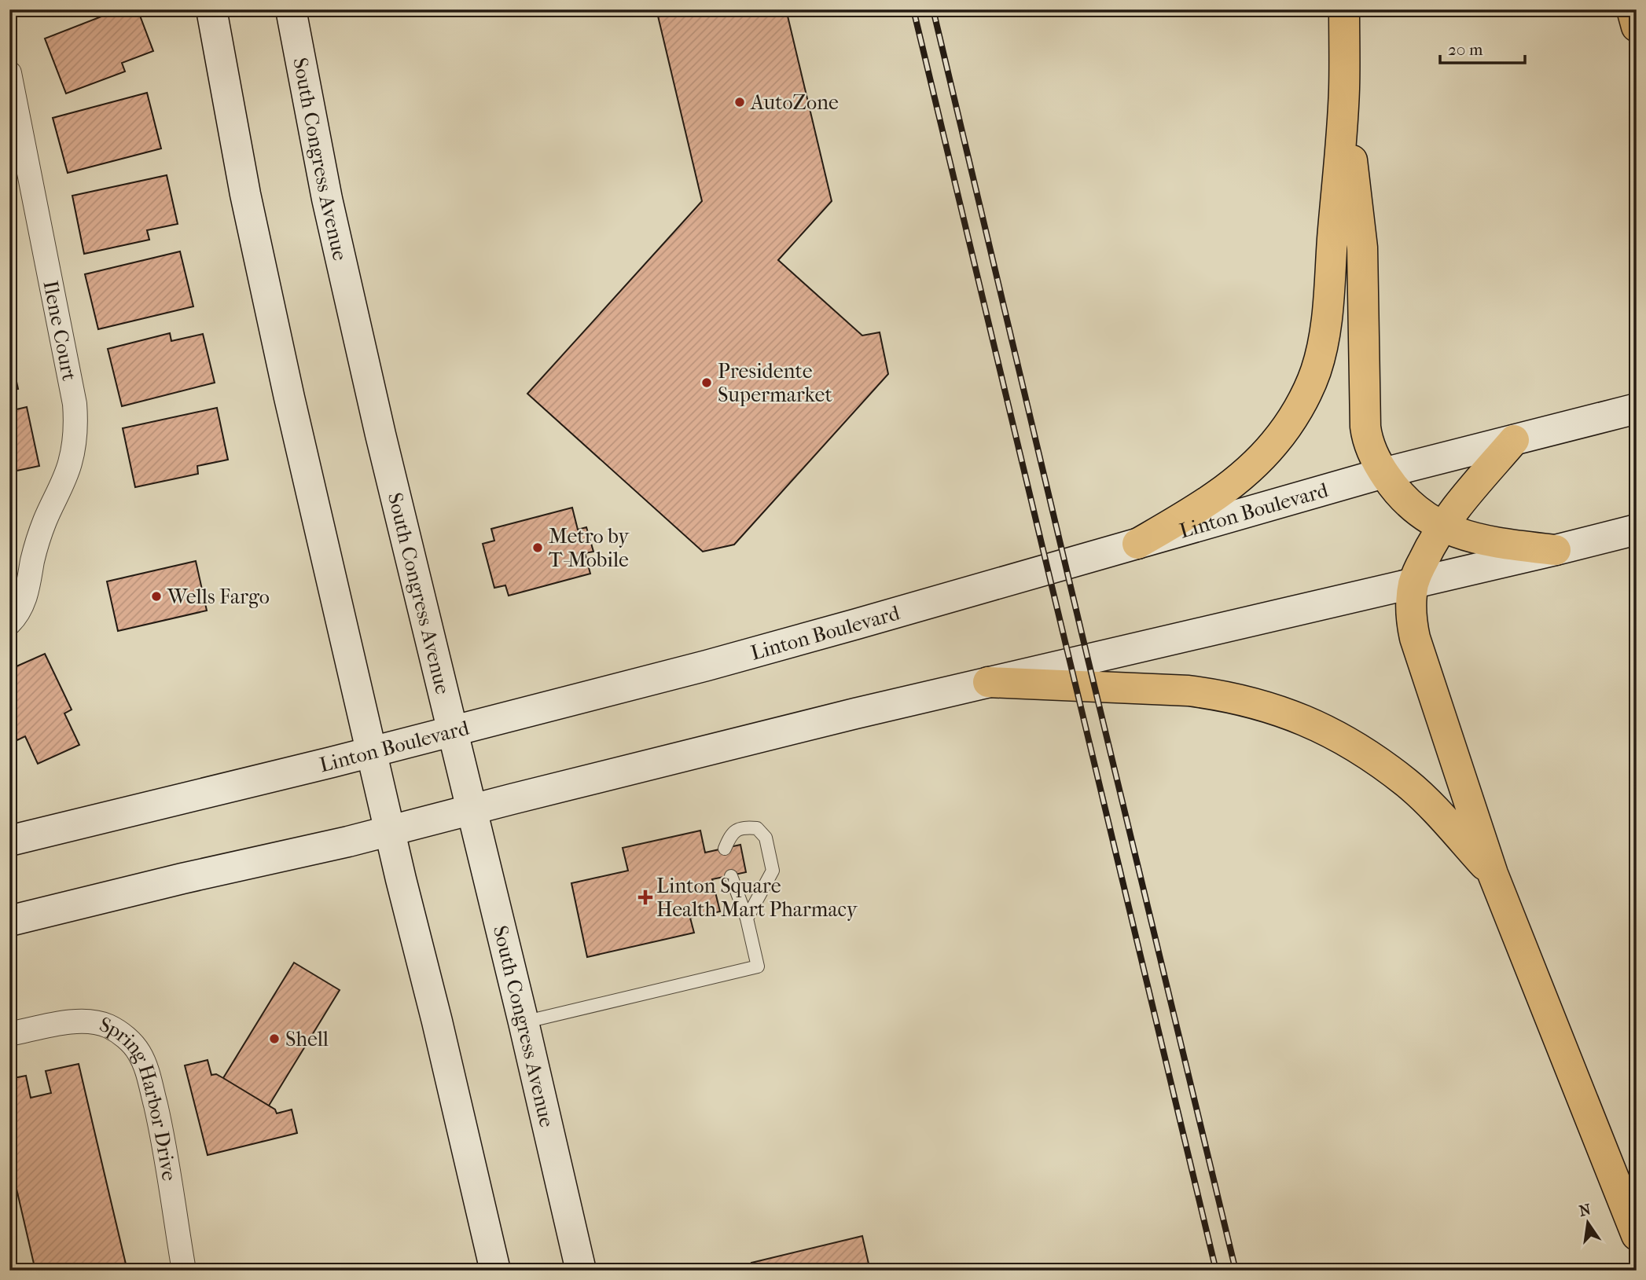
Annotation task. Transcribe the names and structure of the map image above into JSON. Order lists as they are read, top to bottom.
{
  "streets": {
    "main road": ["South Congress Avenue", "Linton Boulevard"],
    "street": ["Ilene Court", "Spring Harbor Drive"]
  },
  "crossings": [
    ["South Congress Avenue", "Linton Boulevard"]
  ],
  "places": {
    "other": [
      "AutoZone",
      "Presidente Supermarket",
      "Metro by T-Mobile",
      "Wells Fargo",
      "Shell"
    ],
    "health": ["Linton Square Health Mart Pharmacy"]
  },
  "scale_bar": "20 m",
  "north": "top"
}
